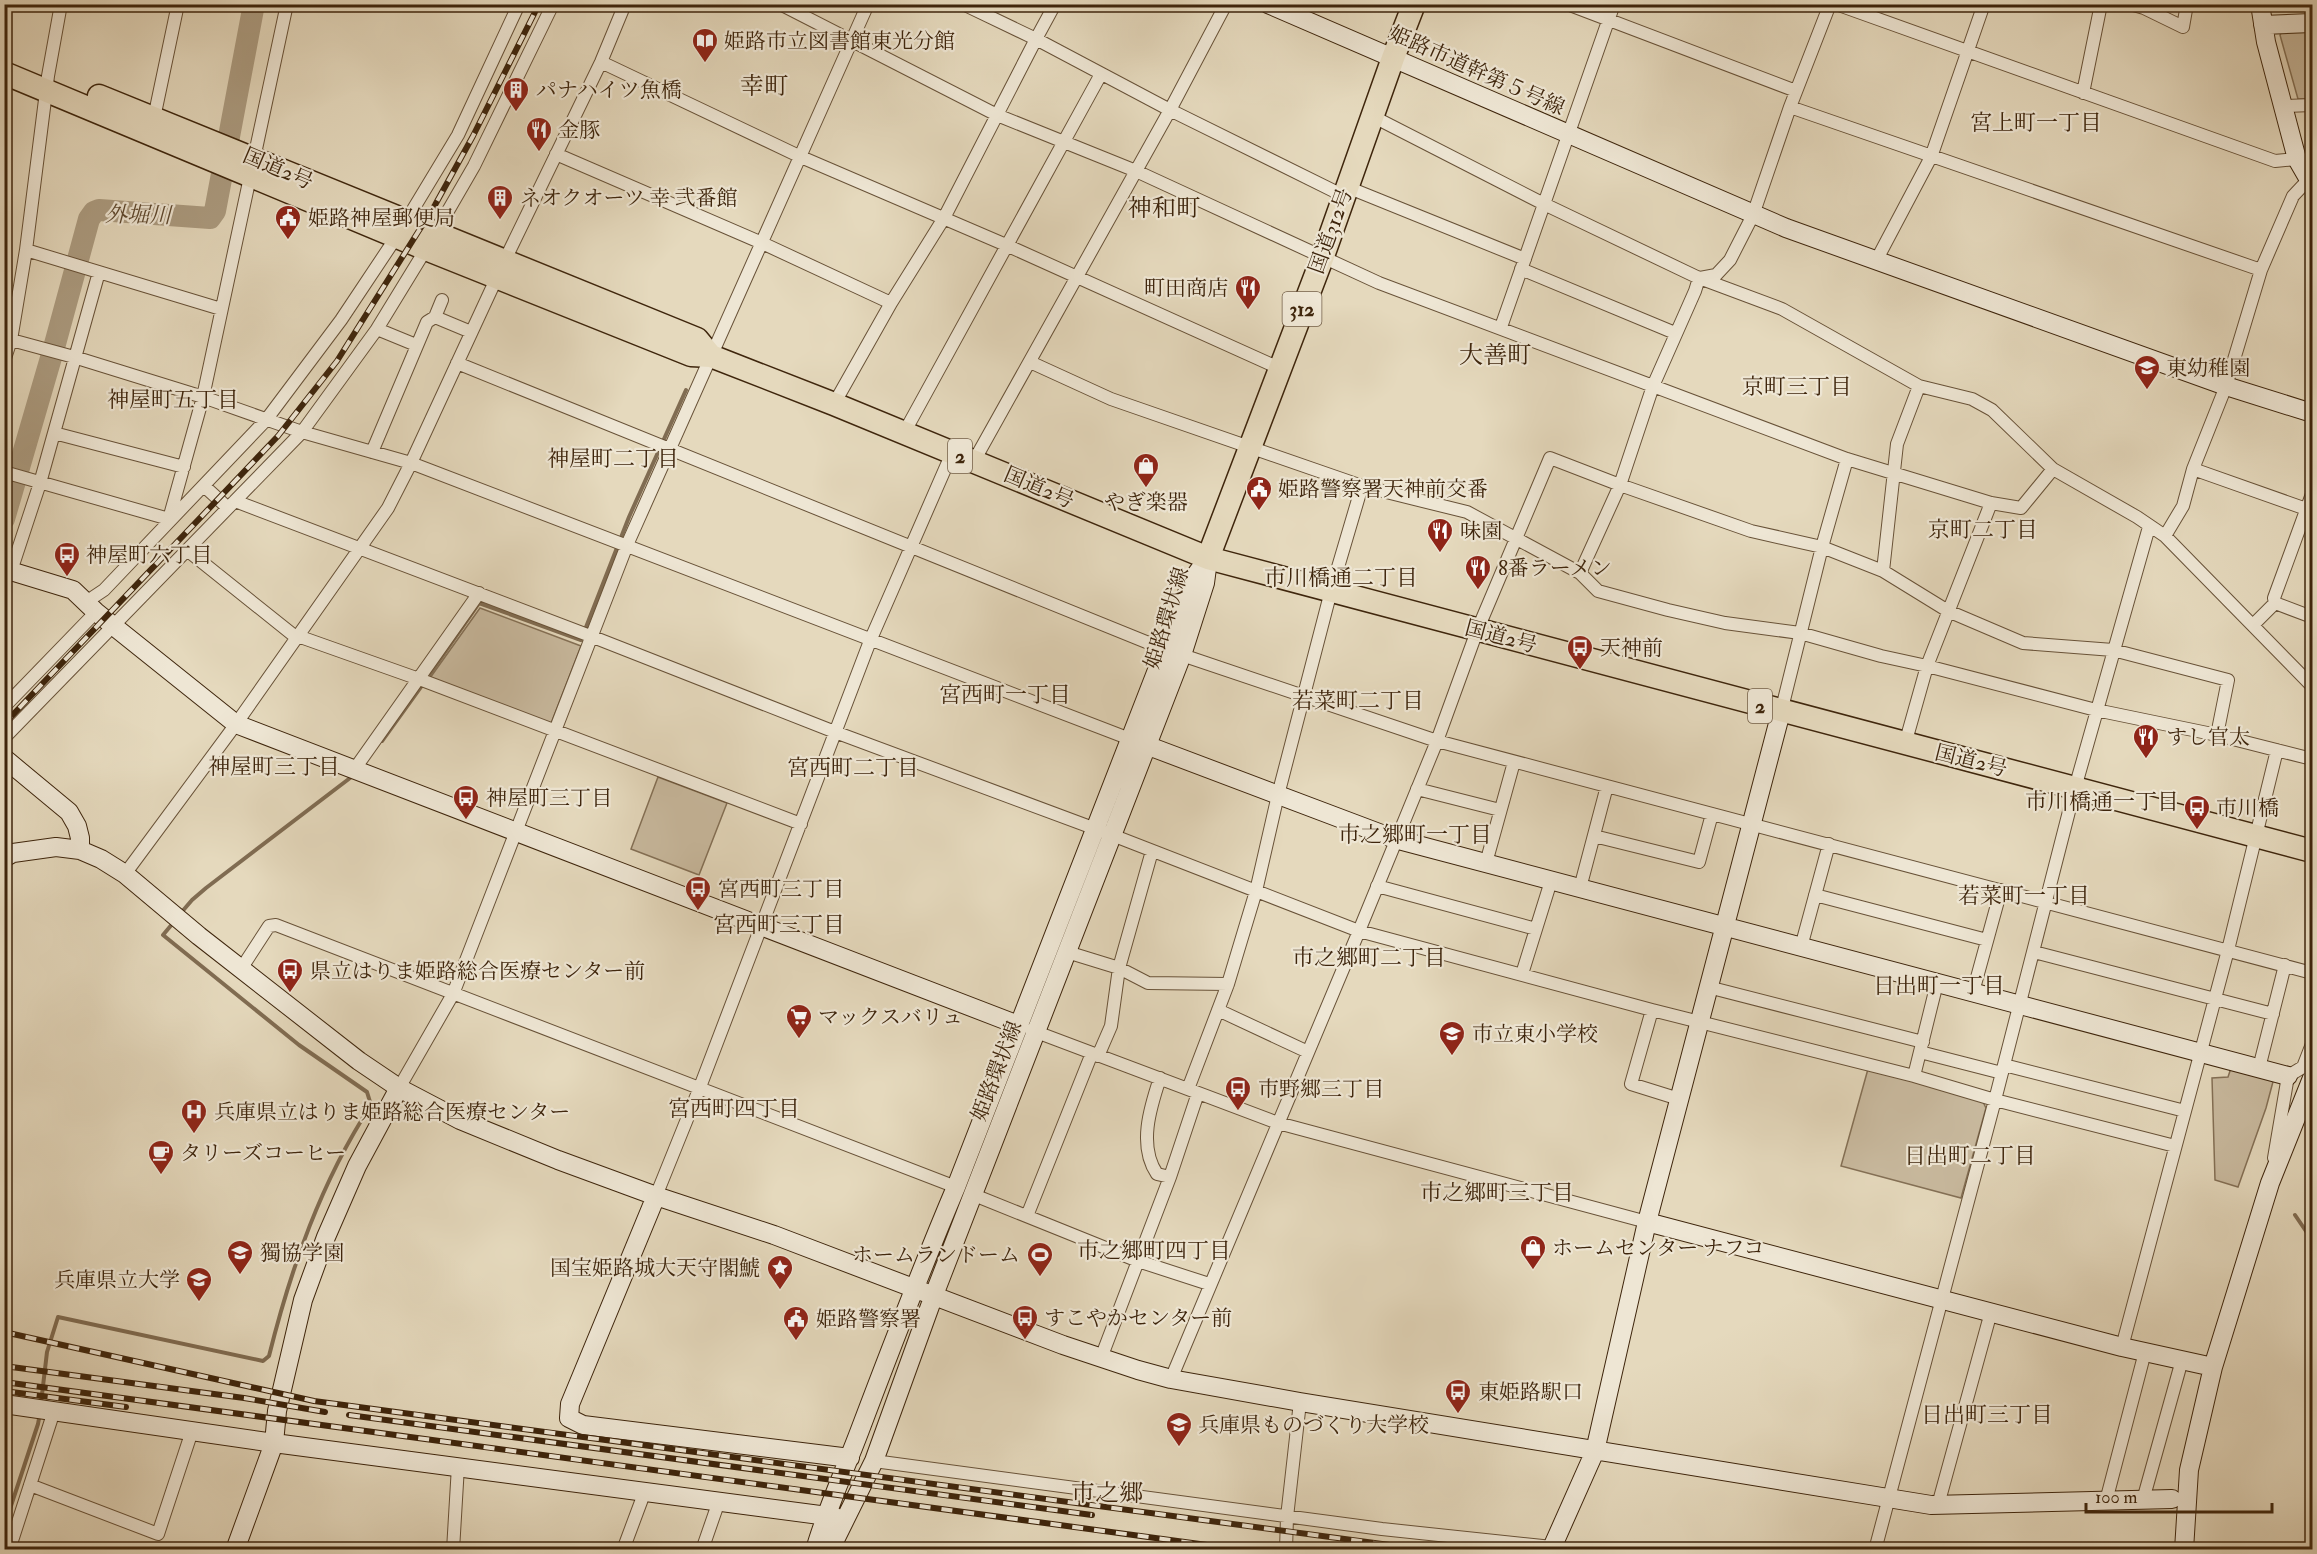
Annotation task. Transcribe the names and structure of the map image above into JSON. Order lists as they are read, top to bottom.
{
  "streets": {
    "highway": [
      "国道2号",
      "国道312号",
      "312",
      "2"
    ],
    "street": ["姫路市道幹第５号線", "姫路環状線"]
  },
  "crossings": [
    ["姫路市道幹第５号線", "国道312号"],
    ["国道2号", "国道312号"],
    ["国道2号", "姫路環状線"],
    ["国道312号", "姫路環状線"]
  ],
  "districts": [
    "幸町",
    "宮上町一丁目",
    "神和町",
    "大善町",
    "京町三丁目",
    "神屋町五丁目",
    "神屋町二丁目",
    "京町二丁目",
    "市川橋通二丁目",
    "宮西町一丁目",
    "若菜町二丁目",
    "神屋町三丁目",
    "宮西町二丁目",
    "市川橋通一丁目",
    "市之郷町一丁目",
    "若菜町一丁目",
    "宮西町三丁目",
    "市之郷町二丁目",
    "日出町一丁目",
    "宮西町四丁目",
    "日出町二丁目",
    "市之郷町三丁目",
    "市之郷町四丁目",
    "日出町三丁目",
    "市之郷"
  ],
  "water": ["外堀川"],
  "places": {
    "library": ["姫路市立図書館東光分館"],
    "building": ["パナハイツ魚橋", "ネオクオーツ 幸 弐番館"],
    "restaurant": [
      "金豚",
      "町田商店",
      "味園",
      "8番ラーメン",
      "すし官太"
    ],
    "public building": ["姫路神屋郵便局", "姫路警察署天神前交番", "姫路警察署"],
    "school or university": [
      "東幼稚園",
      "市立東小学校",
      "獨協学園",
      "兵庫県立大学",
      "兵庫県ものづくり大学校"
    ],
    "shop": ["やぎ楽器", "ホームセンター ナフコ"],
    "bus stop": [
      "神屋町六丁目",
      "天神前",
      "神屋町三丁目",
      "市川橋",
      "宮西町三丁目",
      "県立はりま姫路総合医療センター前",
      "市野郷三丁目",
      "すこやかセンター前",
      "東姫路駅口"
    ],
    "supermarket": ["マックスバリュ"],
    "hospital": ["兵庫県立はりま姫路総合医療センター"],
    "cafe": ["タリーズコーヒー"],
    "sports": ["ホームランドーム"],
    "place": ["国宝姫路城大天守閣鯱"]
  },
  "scale_bar": "100 m"
}
